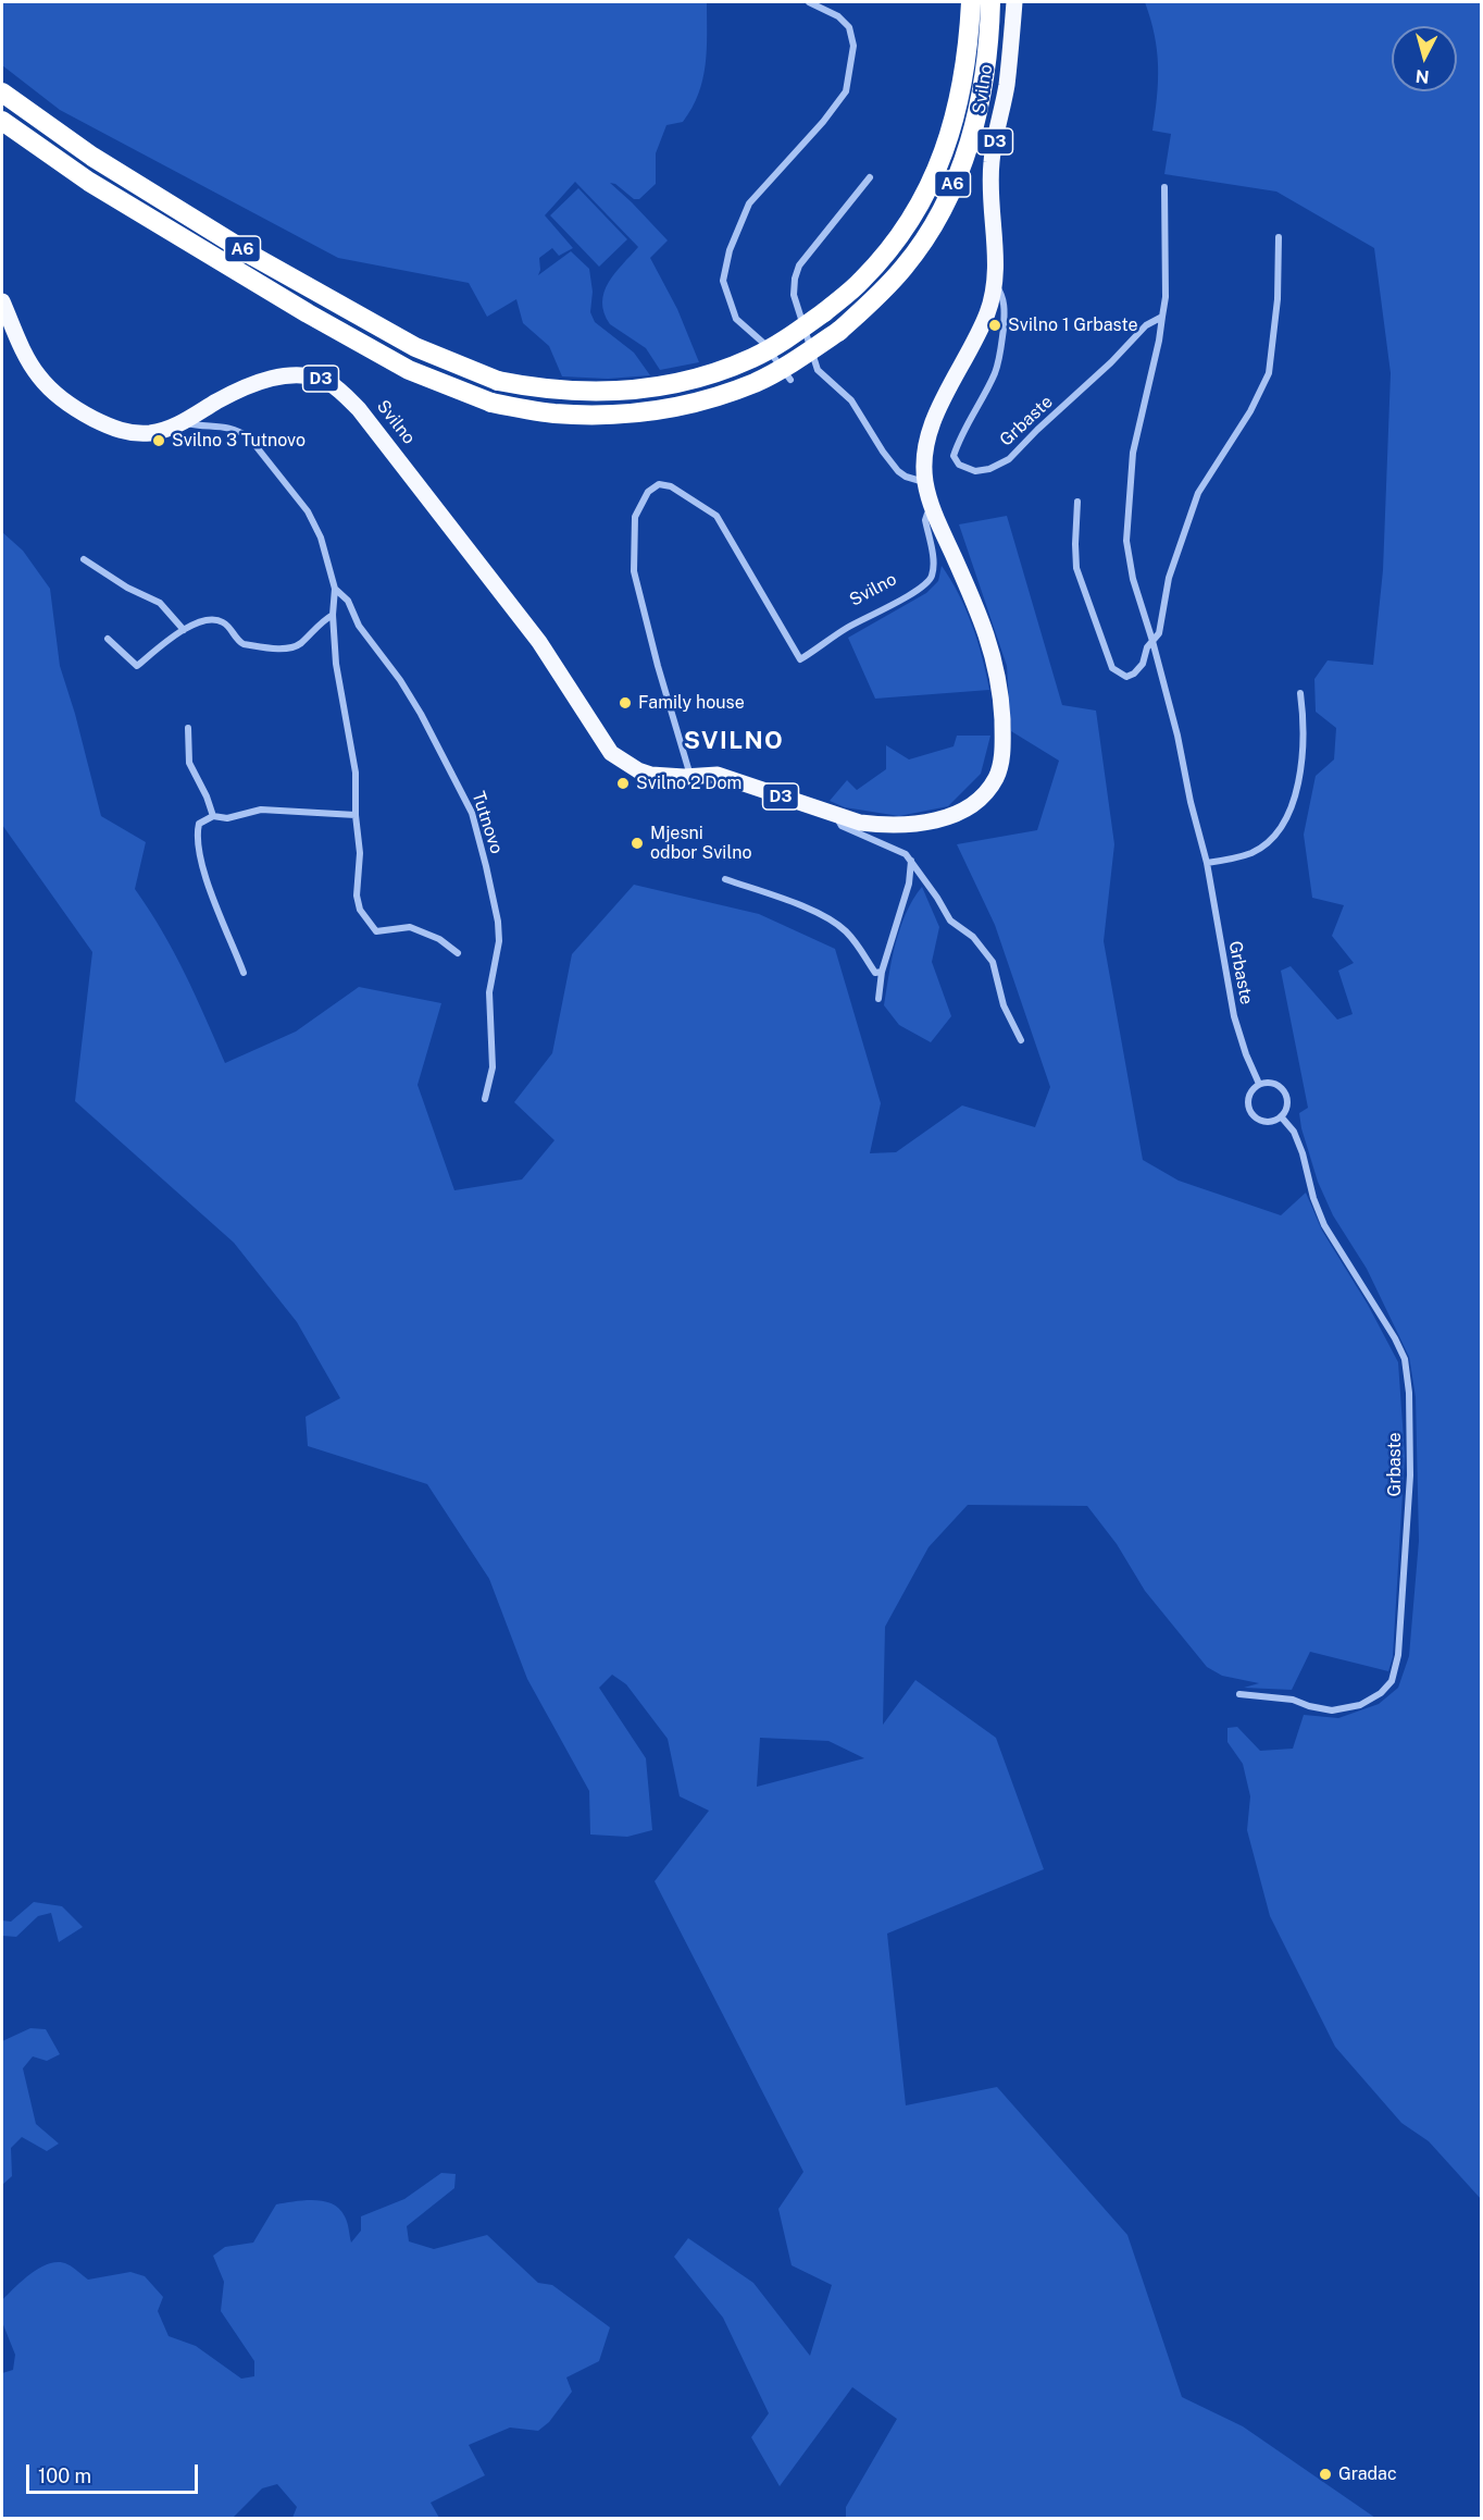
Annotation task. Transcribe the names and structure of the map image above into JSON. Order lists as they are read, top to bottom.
{
  "streets": {
    "highway": ["A6"],
    "main road": ["Svilno", "D3"],
    "street": ["Grbaste", "Tutnovo"]
  },
  "crossings": [
    ["Svilno", "Grbaste"],
    ["Svilno", "Tutnovo"]
  ],
  "districts": ["SVILNO"],
  "places": [
    "Svilno 1 Grbaste",
    "Svilno 3 Tutnovo",
    "Family house",
    "Svilno 2 Dom",
    "Mjesni odbor Svilno",
    "Gradac"
  ],
  "scale_bar": "100 m",
  "north": "bottom"
}
